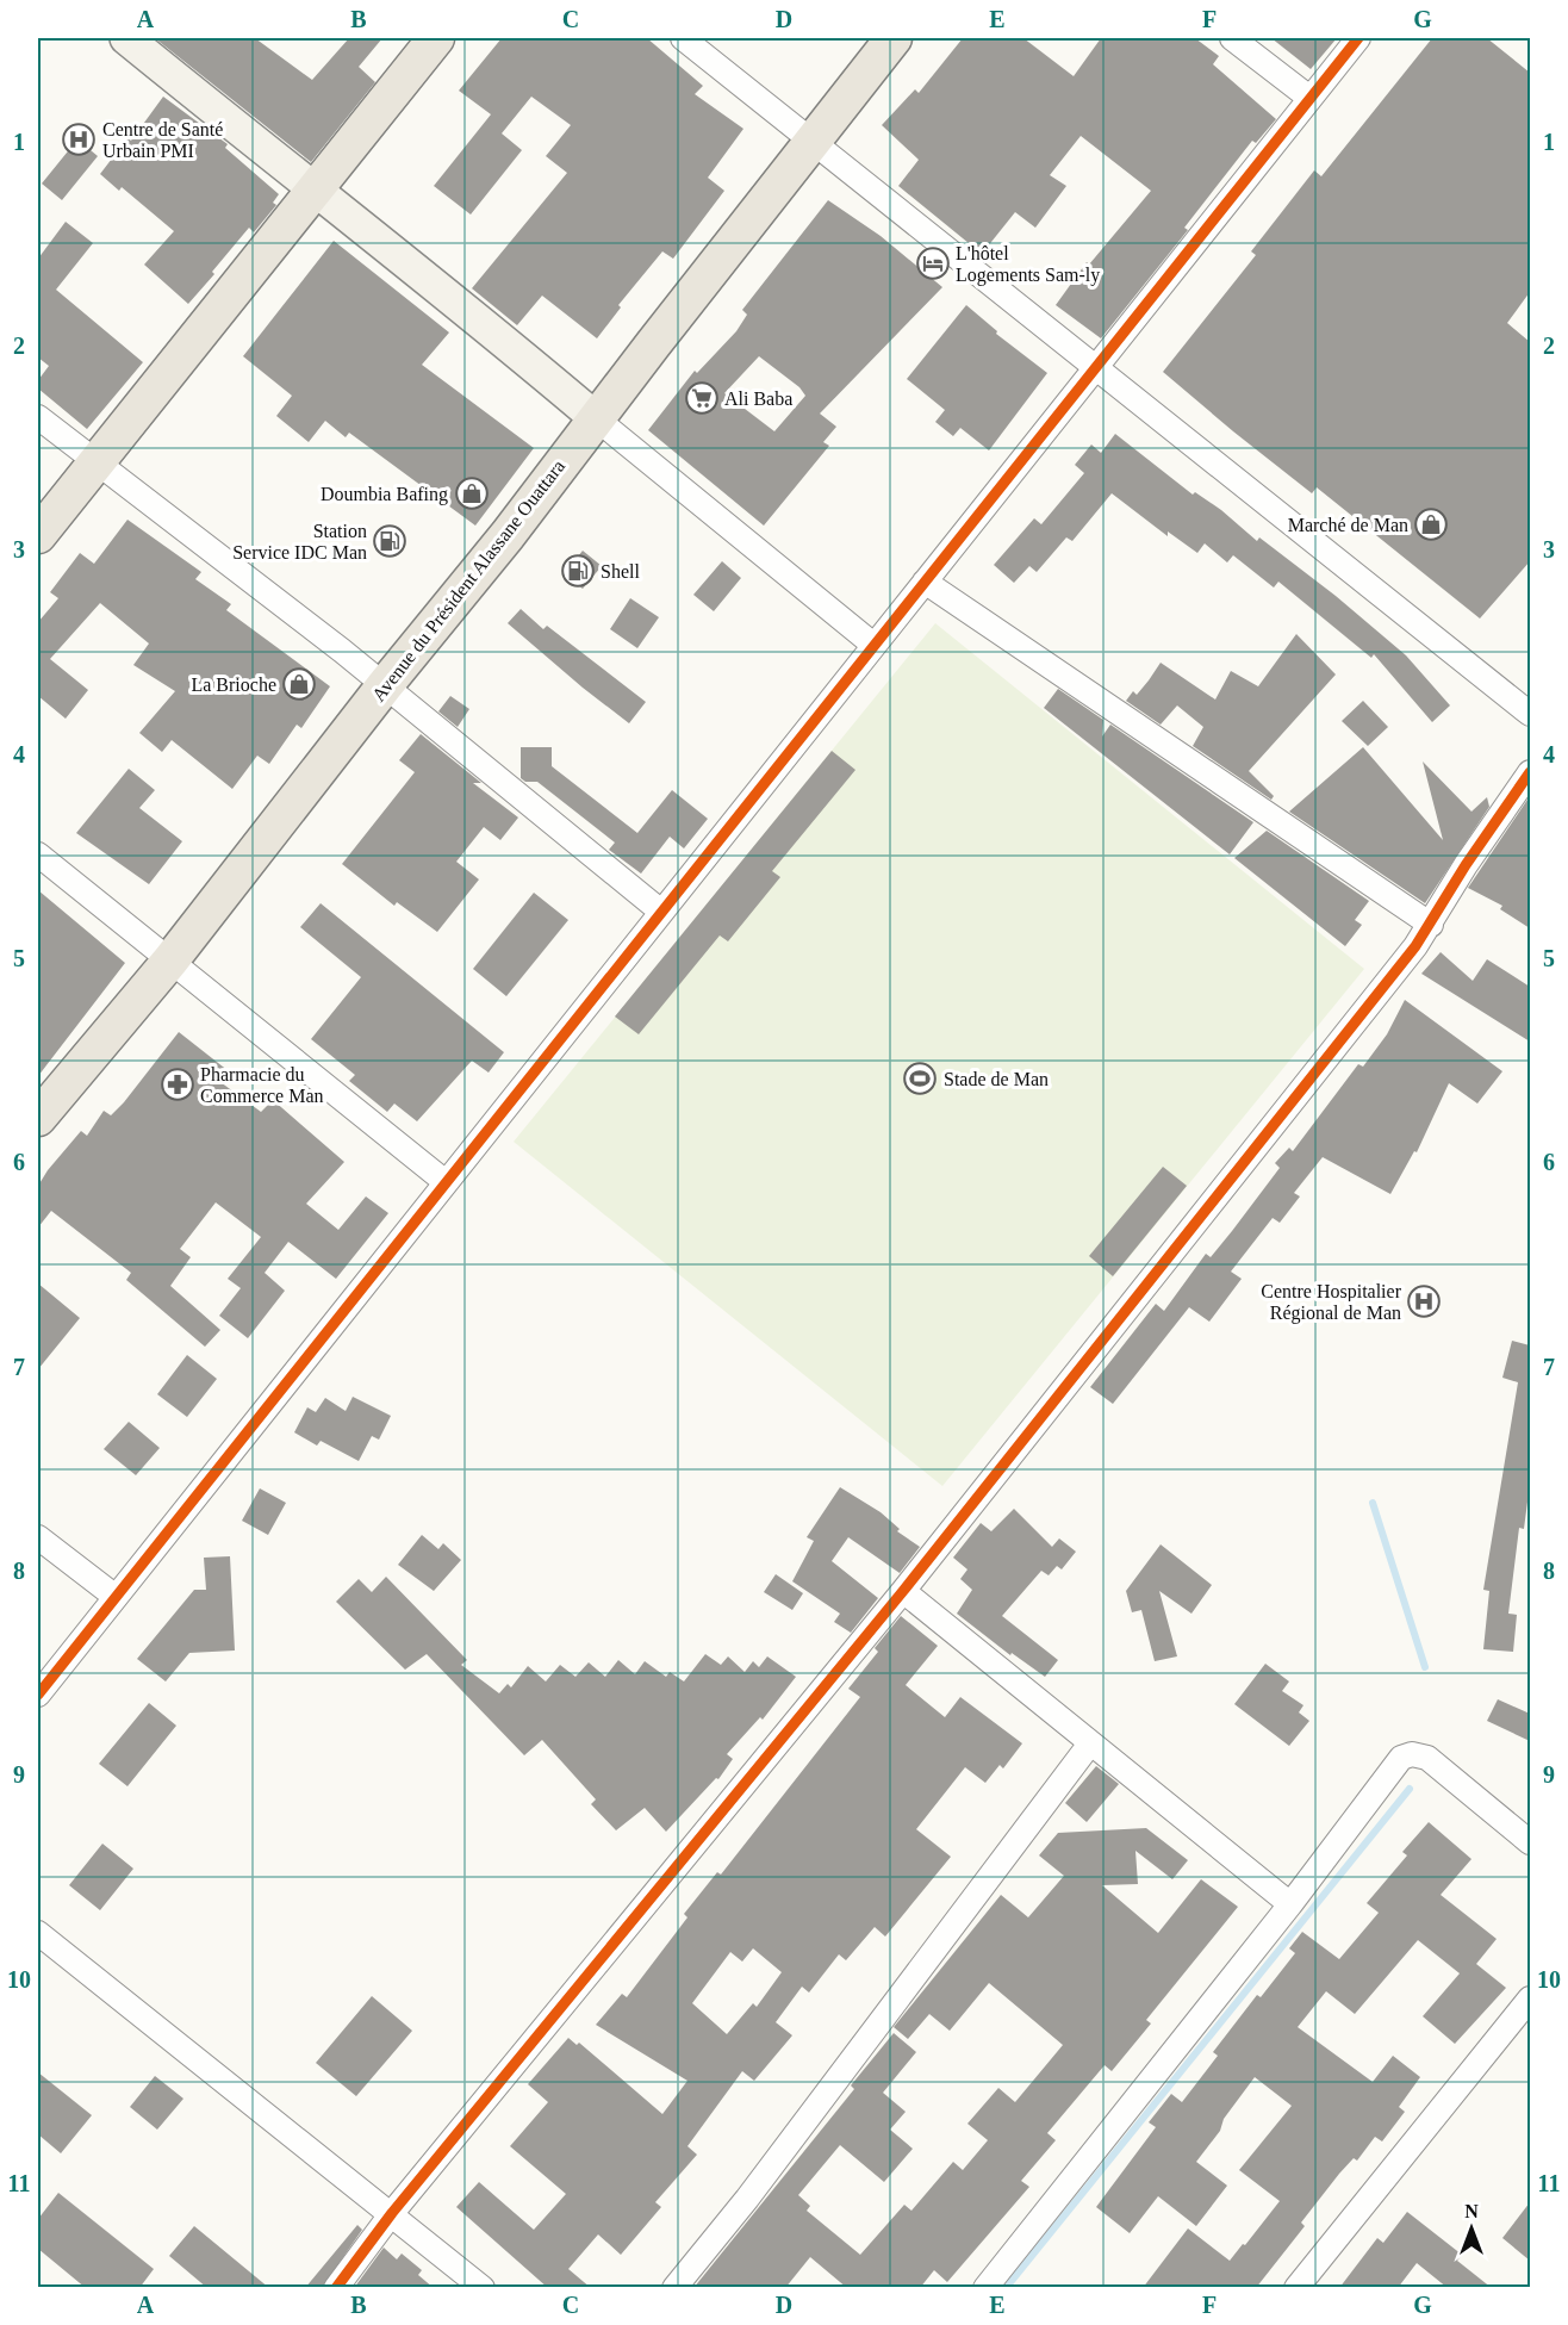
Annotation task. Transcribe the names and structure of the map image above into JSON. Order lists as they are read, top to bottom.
{
  "streets": {
    "main road": ["Avenue du Président Alassane Ouattara"]
  },
  "places": {
    "hospital": ["Centre de Santé Urbain PMI", "Centre Hospitalier Régional de Man"],
    "hotel": ["L'hôtel Logements Sam-ly"],
    "supermarket": ["Ali Baba"],
    "shop": ["Doumbia Bafing", "Marché de Man", "La Brioche"],
    "fuel station": ["Station Service IDC Man", "Shell"],
    "sports": ["Stade de Man"],
    "pharmacy": ["Pharmacie du Commerce Man"]
  },
  "north": "top",
  "grid": {
    "columns": [
      "A",
      "B",
      "C",
      "D",
      "E",
      "F",
      "G"
    ],
    "rows": [
      "1",
      "2",
      "3",
      "4",
      "5",
      "6",
      "7",
      "8",
      "9",
      "10",
      "11"
    ]
  }
}
